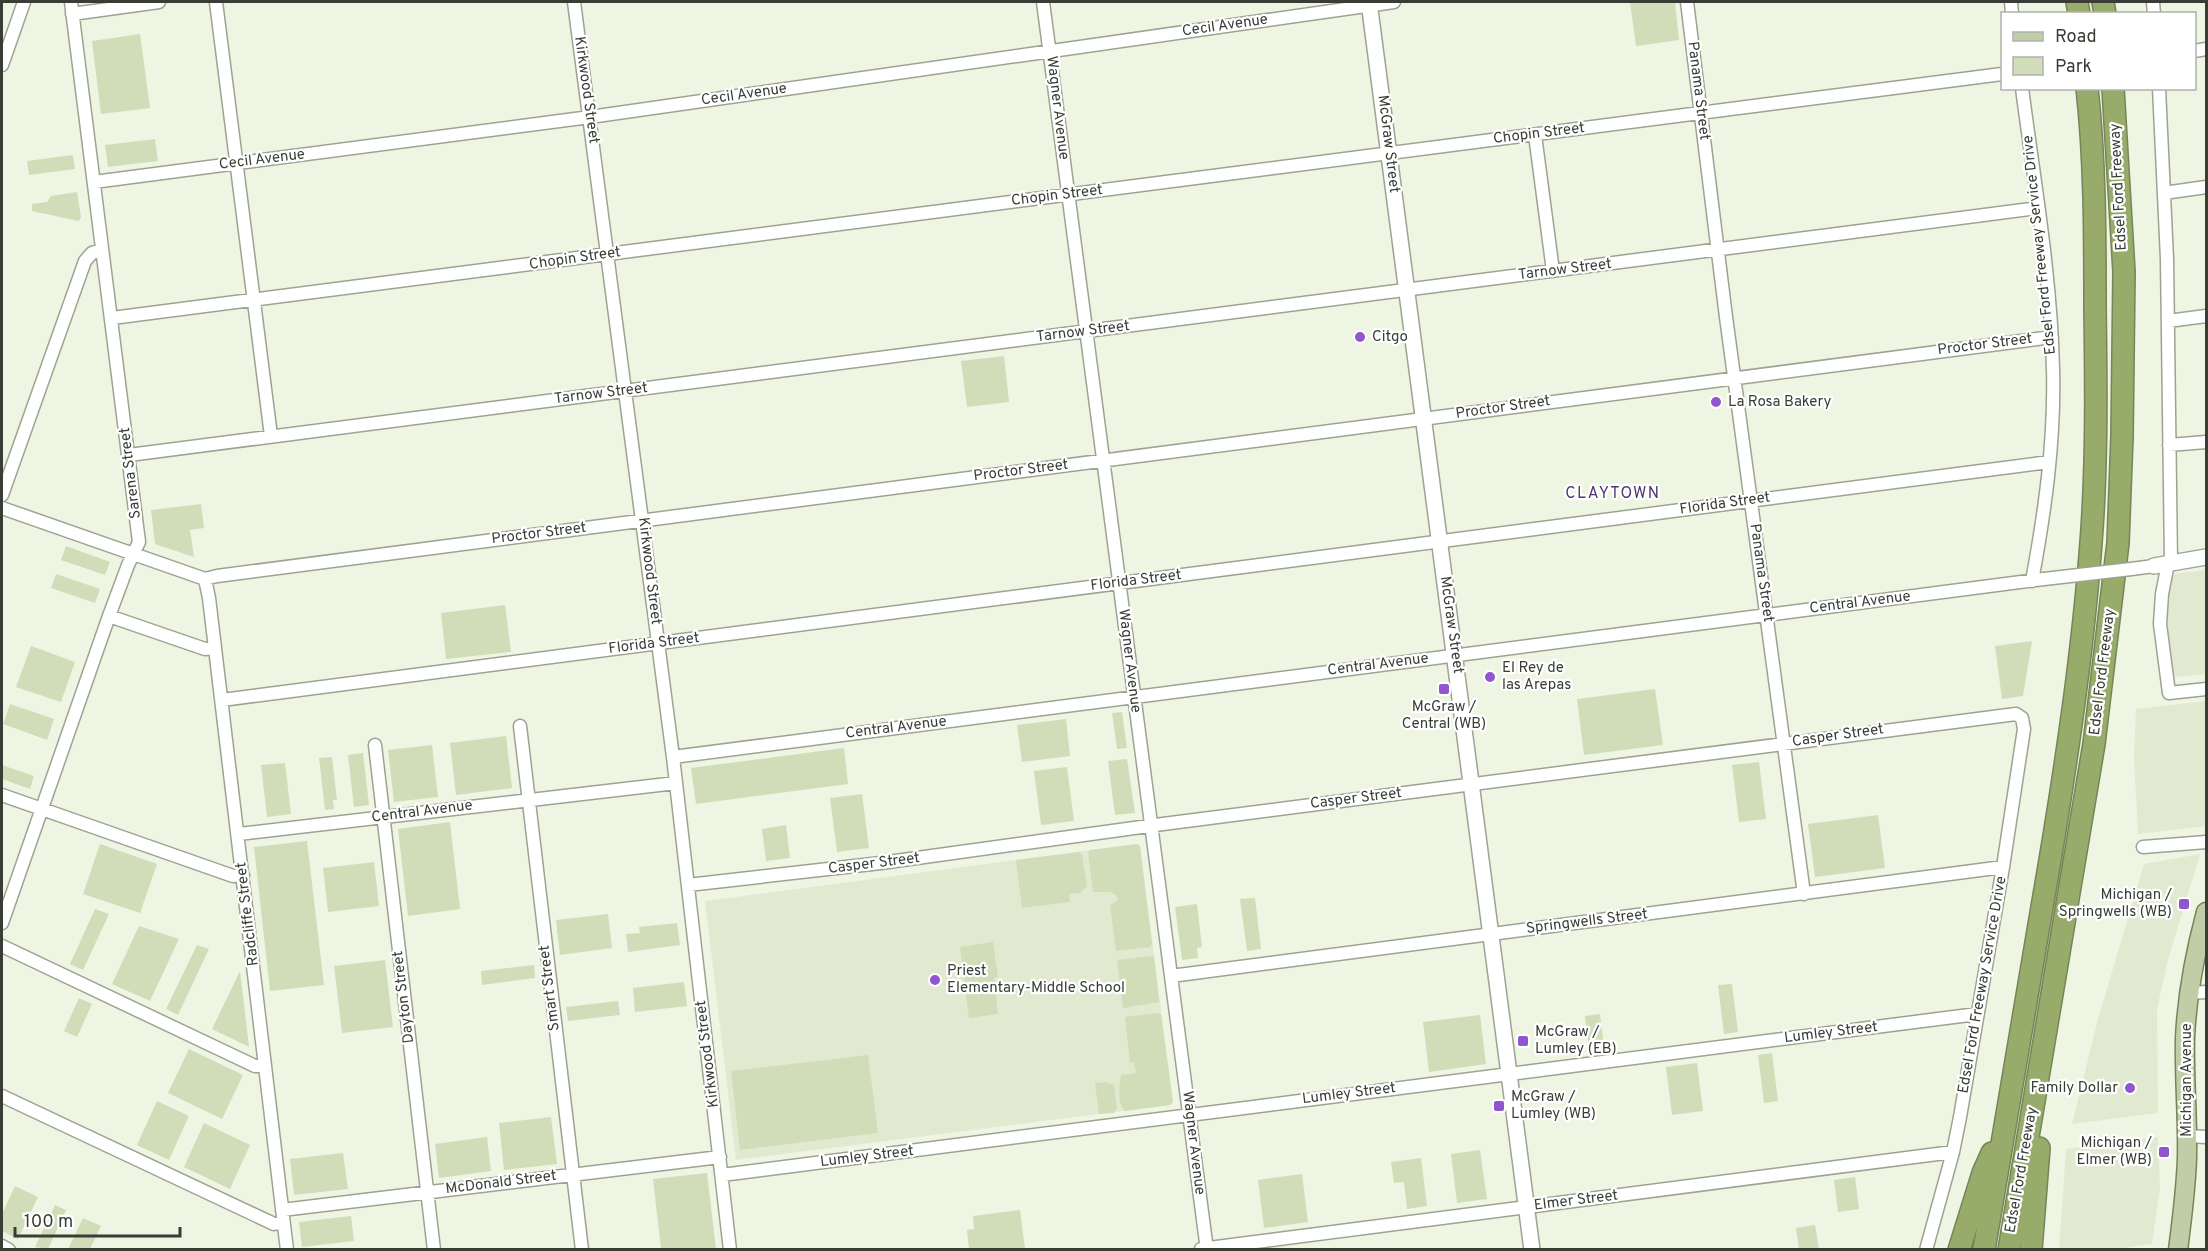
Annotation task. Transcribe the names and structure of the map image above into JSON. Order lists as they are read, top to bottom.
{
  "streets": {
    "highway": ["Edsel Ford Freeway"],
    "main road": ["Michigan Avenue"],
    "street": [
      "Cecil Avenue",
      "Kirkwood Street",
      "Panama Street",
      "Wagner Avenue",
      "Chopin Street",
      "McGraw Street",
      "Edsel Ford Freeway Service Drive",
      "Tarnow Street",
      "Proctor Street",
      "Sarena Street",
      "Florida Street",
      "Central Avenue",
      "Casper Street",
      "Radcliffe Street",
      "Springwells Street",
      "Smart Street",
      "Dayton Street",
      "Lumley Street",
      "McDonald Street",
      "Elmer Street"
    ]
  },
  "crossings": [
    ["Cecil Avenue", "Kirkwood Street"],
    ["Cecil Avenue", "Wagner Avenue"],
    ["Cecil Avenue", "McGraw Street"],
    ["Cecil Avenue", "Sarena Street"],
    ["Kirkwood Street", "Chopin Street"],
    ["Kirkwood Street", "Tarnow Street"],
    ["Kirkwood Street", "Proctor Street"],
    ["Kirkwood Street", "Florida Street"],
    ["Kirkwood Street", "Central Avenue"],
    ["Kirkwood Street", "Casper Street"],
    ["Kirkwood Street", "Lumley Street"],
    ["Kirkwood Street", "McDonald Street"],
    ["Panama Street", "Chopin Street"],
    ["Panama Street", "Tarnow Street"],
    ["Panama Street", "Proctor Street"],
    ["Panama Street", "Florida Street"],
    ["Panama Street", "Central Avenue"],
    ["Panama Street", "Casper Street"],
    ["Panama Street", "Springwells Street"],
    ["Wagner Avenue", "Chopin Street"],
    ["Wagner Avenue", "Tarnow Street"],
    ["Wagner Avenue", "Proctor Street"],
    ["Wagner Avenue", "Florida Street"],
    ["Wagner Avenue", "Central Avenue"],
    ["Wagner Avenue", "Casper Street"],
    ["Wagner Avenue", "Springwells Street"],
    ["Wagner Avenue", "Lumley Street"],
    ["Wagner Avenue", "Elmer Street"],
    ["Chopin Street", "McGraw Street"],
    ["Chopin Street", "Sarena Street"],
    ["McGraw Street", "Tarnow Street"],
    ["McGraw Street", "Proctor Street"],
    ["McGraw Street", "Florida Street"],
    ["McGraw Street", "Central Avenue"],
    ["McGraw Street", "Casper Street"],
    ["McGraw Street", "Springwells Street"],
    ["McGraw Street", "Lumley Street"],
    ["McGraw Street", "Elmer Street"],
    ["Edsel Ford Freeway Service Drive", "Tarnow Street"],
    ["Edsel Ford Freeway Service Drive", "Proctor Street"],
    ["Edsel Ford Freeway Service Drive", "Florida Street"],
    ["Edsel Ford Freeway Service Drive", "Central Avenue"],
    ["Edsel Ford Freeway Service Drive", "Casper Street"],
    ["Edsel Ford Freeway Service Drive", "Springwells Street"],
    ["Edsel Ford Freeway Service Drive", "Lumley Street"],
    ["Edsel Ford Freeway Service Drive", "Elmer Street"],
    ["Tarnow Street", "Sarena Street"],
    ["Proctor Street", "Sarena Street"],
    ["Proctor Street", "Radcliffe Street"],
    ["Florida Street", "Radcliffe Street"],
    ["Central Avenue", "Radcliffe Street"],
    ["Central Avenue", "Smart Street"],
    ["Central Avenue", "Dayton Street"],
    ["Radcliffe Street", "McDonald Street"],
    ["Smart Street", "McDonald Street"],
    ["Dayton Street", "McDonald Street"]
  ],
  "districts": ["CLAYTOWN"],
  "places": {
    "other": [
      "Citgo",
      "La Rosa Bakery",
      "El Rey de las Arepas",
      "Priest Elementary‑Middle School",
      "Family Dollar"
    ],
    "transit": [
      "McGraw / Central (WB)",
      "Michigan / Springwells (WB)",
      "McGraw / Lumley (EB)",
      "McGraw / Lumley (WB)",
      "Michigan / Elmer (WB)"
    ]
  },
  "legend": ["Road", "Park"],
  "scale_bar": "100 m"
}
